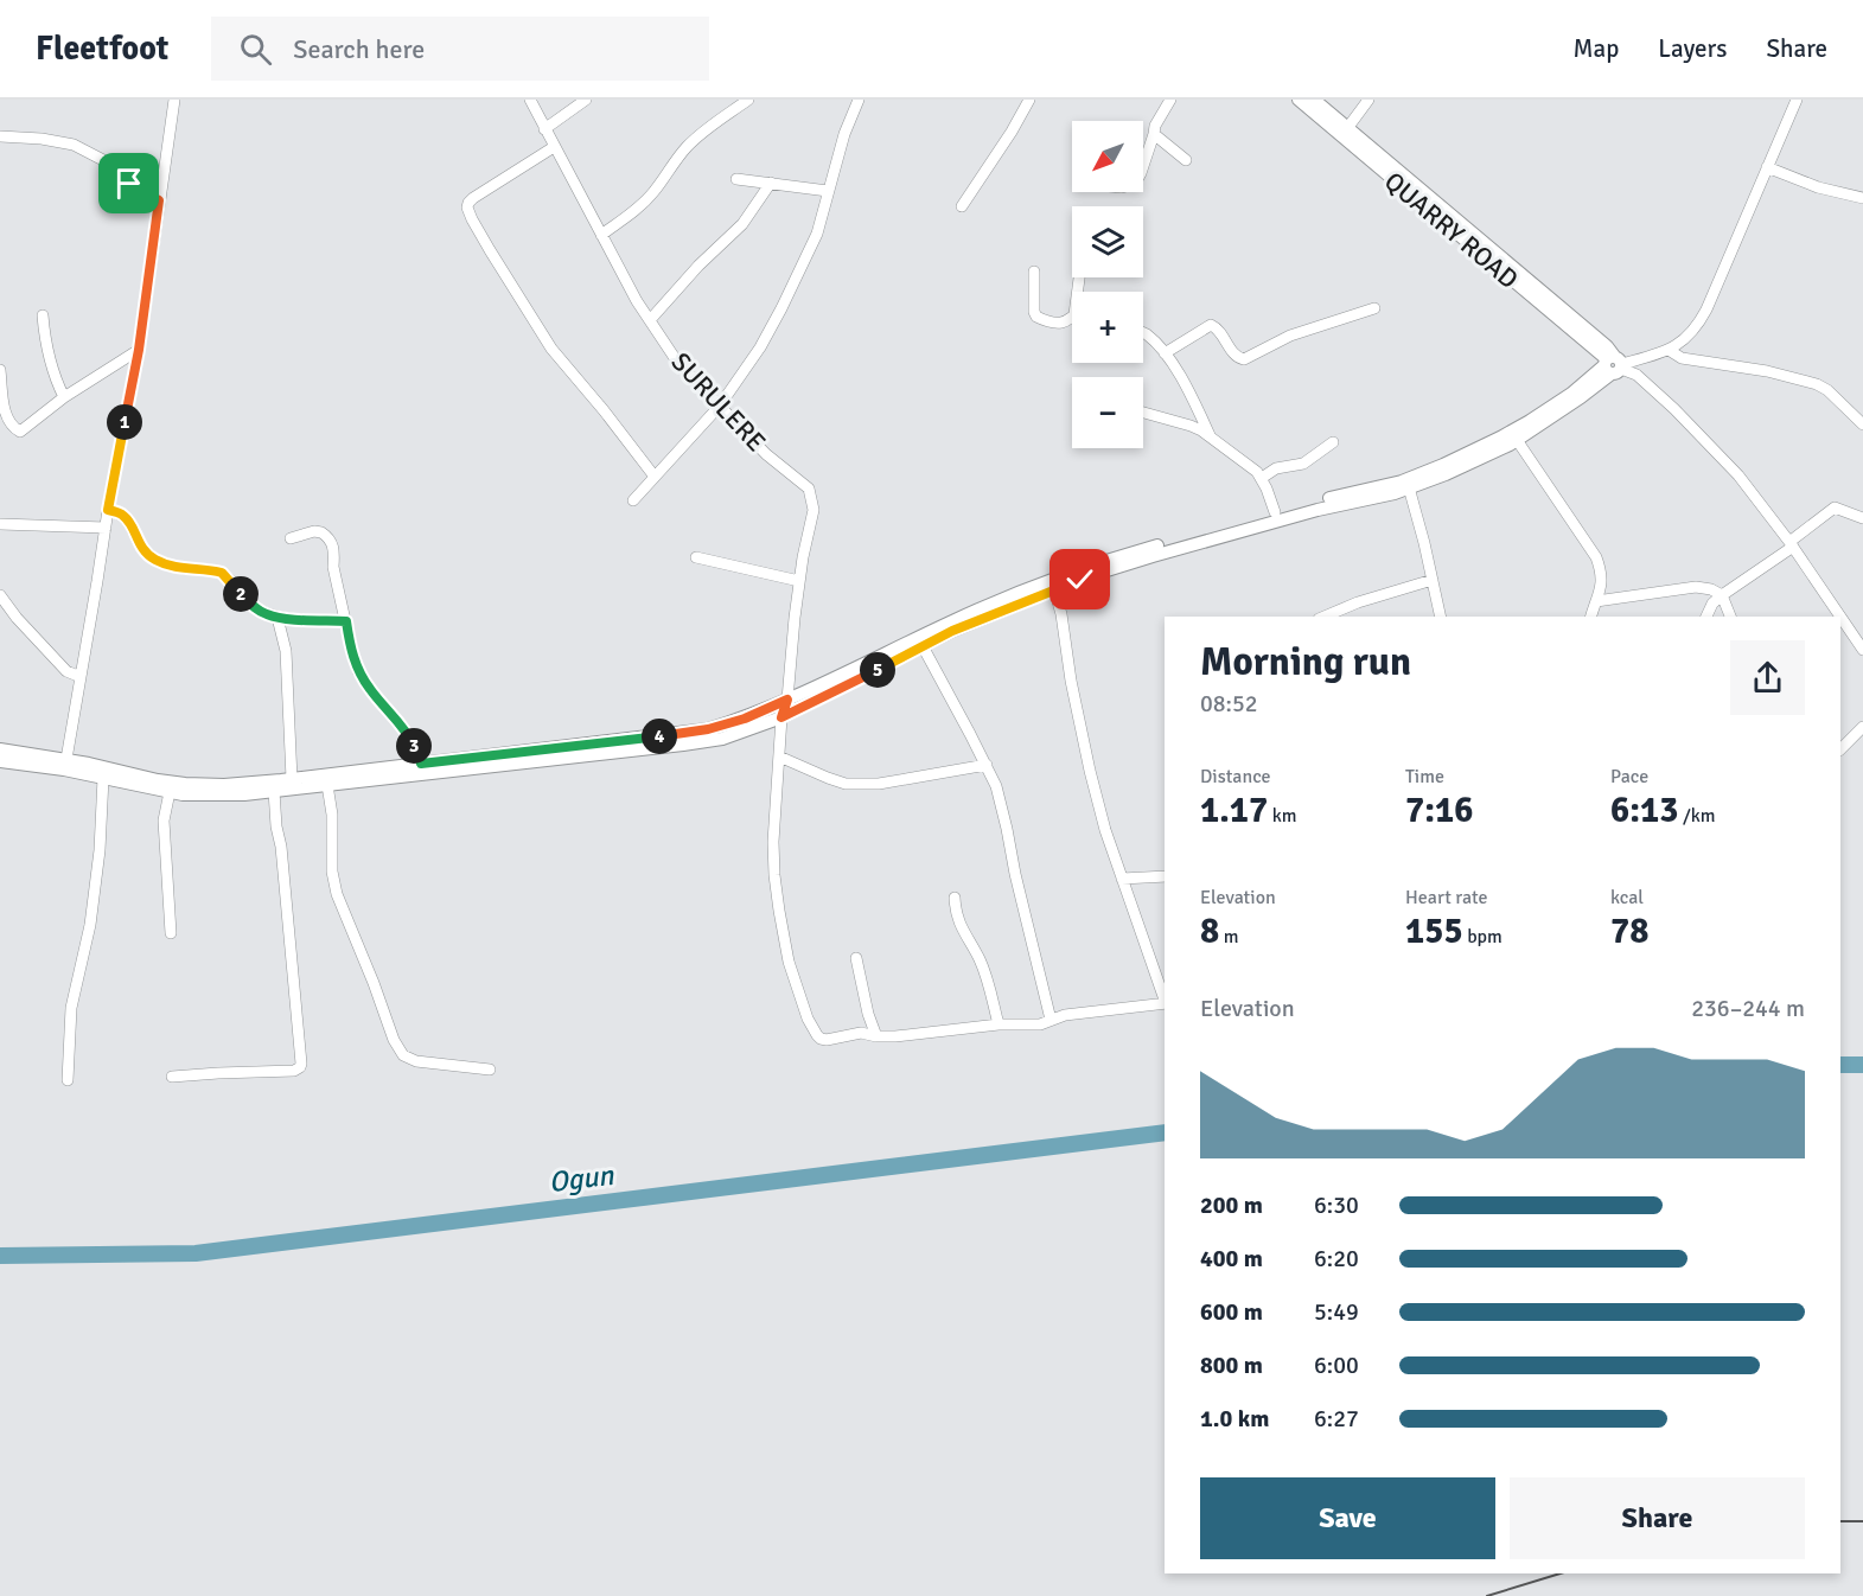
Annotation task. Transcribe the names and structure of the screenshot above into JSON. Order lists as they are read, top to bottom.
{
  "streets": {
    "main road": ["QUARRY ROAD"],
    "street": ["SURULERE"]
  },
  "water": ["Ogun"],
  "north": "bottom left",
  "page": {
    "header": "Fleetfoot",
    "search": "Search here",
    "nav": ["Map", "Layers", "Share"],
    "map_buttons": ["+", "−"],
    "pins": [
      "1",
      "2",
      "5",
      "4",
      "3"
    ],
    "heading": ["Morning run", "08:52"],
    "stats": [
      ["Distance", "1.17 km"],
      ["Time", "7:16"],
      ["Pace", "6:13 /km"],
      ["Elevation", "8 m"],
      ["Heart rate", "155 bpm"],
      ["kcal", "78"]
    ],
    "chart": ["Elevation", "236–244 m"],
    "list": [
      {
        "name": "200 m",
        "note": "6:30"
      },
      {
        "name": "400 m",
        "note": "6:20"
      },
      {
        "name": "600 m",
        "note": "5:49"
      },
      {
        "name": "800 m",
        "note": "6:00"
      },
      {
        "name": "1.0 km",
        "note": "6:27"
      }
    ],
    "buttons": ["Save", "Share"]
  }
}
